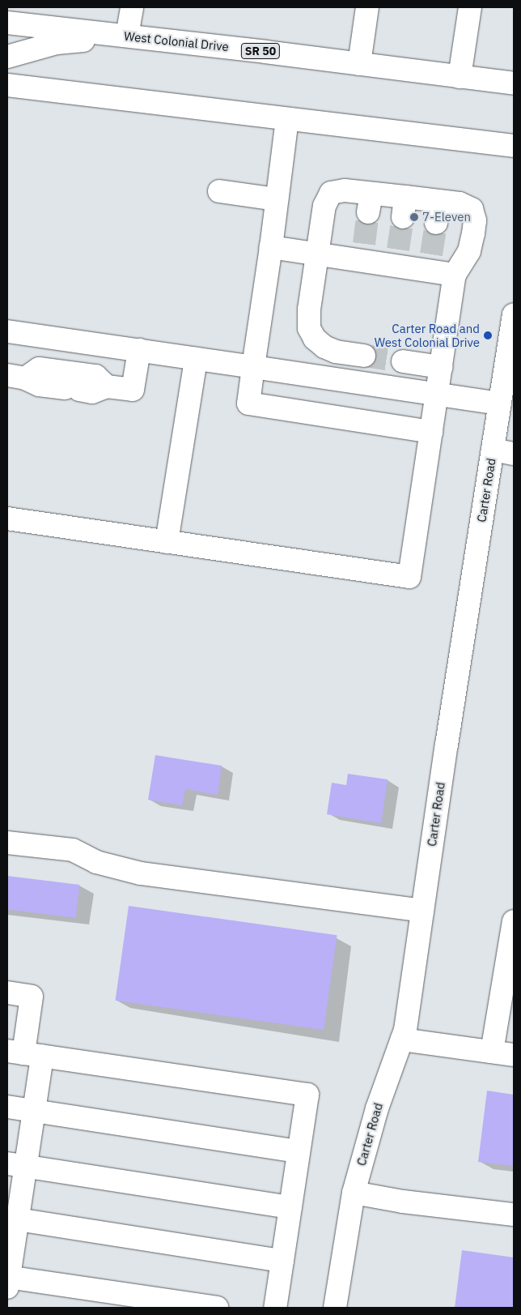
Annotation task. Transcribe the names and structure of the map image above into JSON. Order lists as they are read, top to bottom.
{
  "streets": {
    "main road": ["West Colonial Drive", "SR 50", "Carter Road"]
  },
  "places": ["7-Eleven", "Carter Road and West Colonial Drive"]
}
